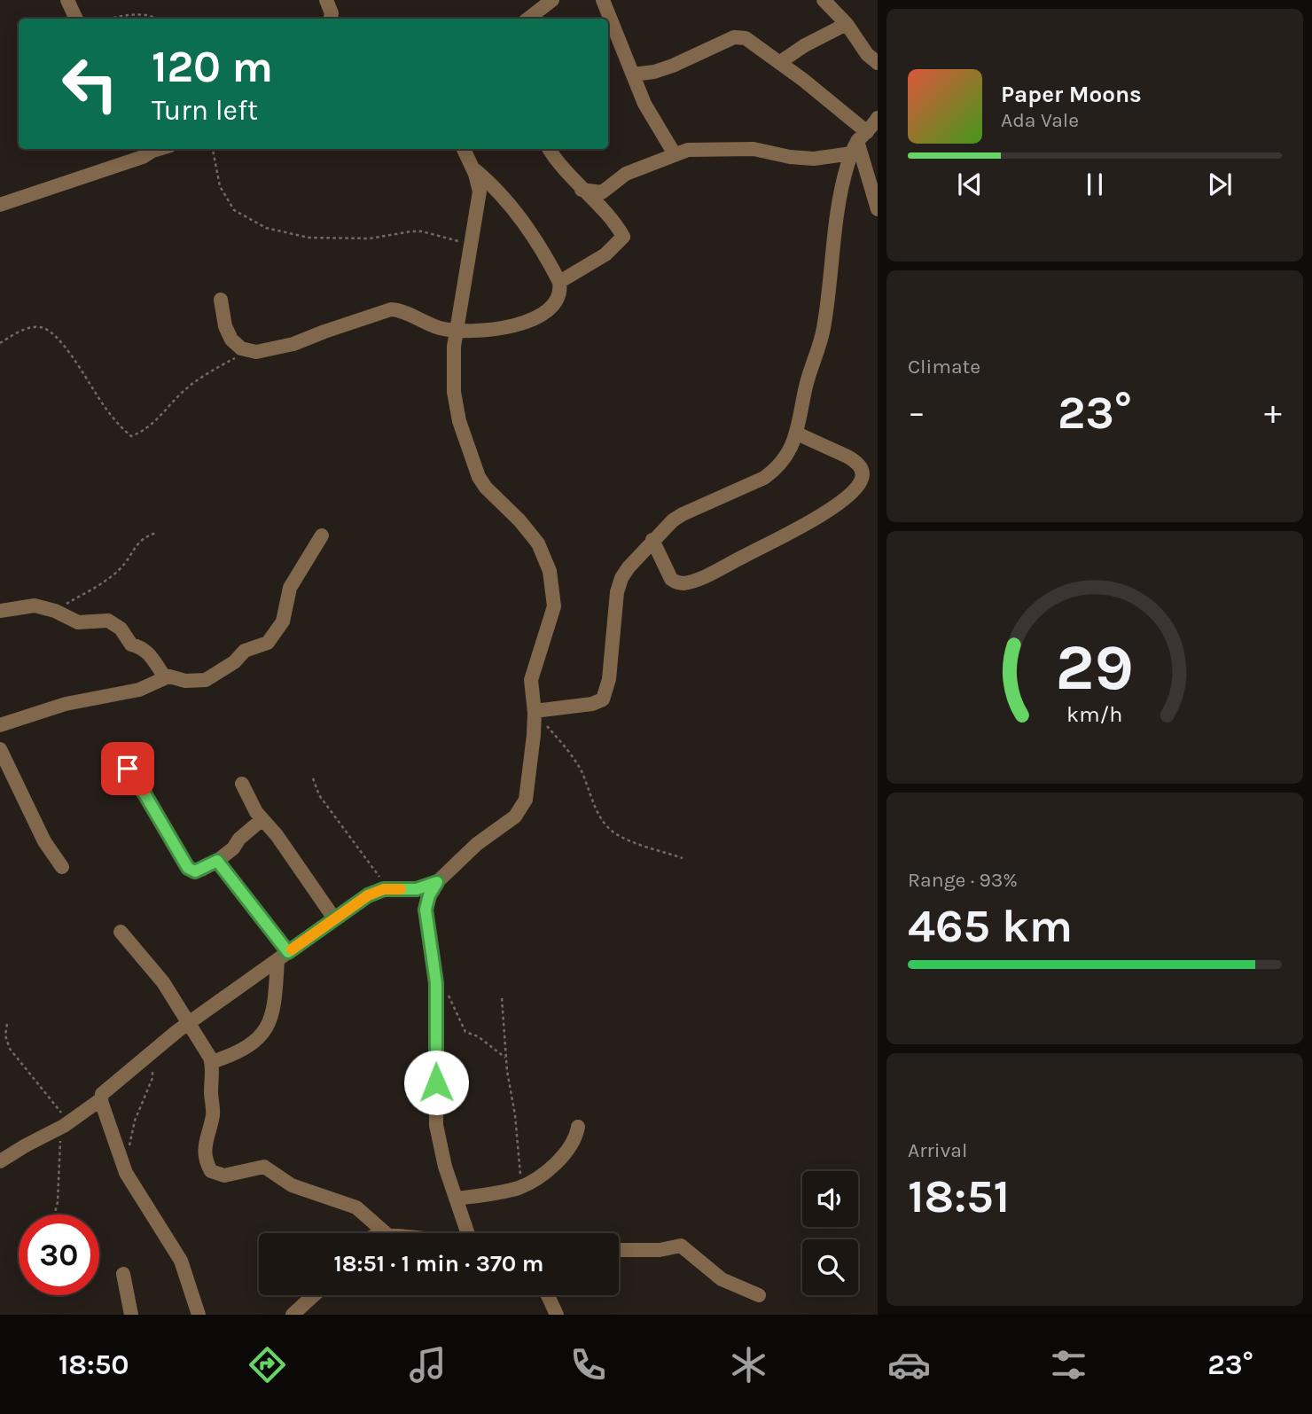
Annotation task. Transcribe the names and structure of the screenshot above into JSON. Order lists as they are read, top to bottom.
{
  "page": {
    "turn": ["120 m", "Turn left"],
    "song": ["Paper Moons", "Ada Vale"],
    "tile": [
      "Climate",
      ["Range · 93%", "465 km"],
      ["Arrival", "18:51"]
    ],
    "heat": ["−", "23°", "+"],
    "limit": "30",
    "trip": "18:51 · 1 min · 370 m",
    "tabs": ["18:50", "23°"],
    "gauge": ["29", "km/h"]
  }
}
